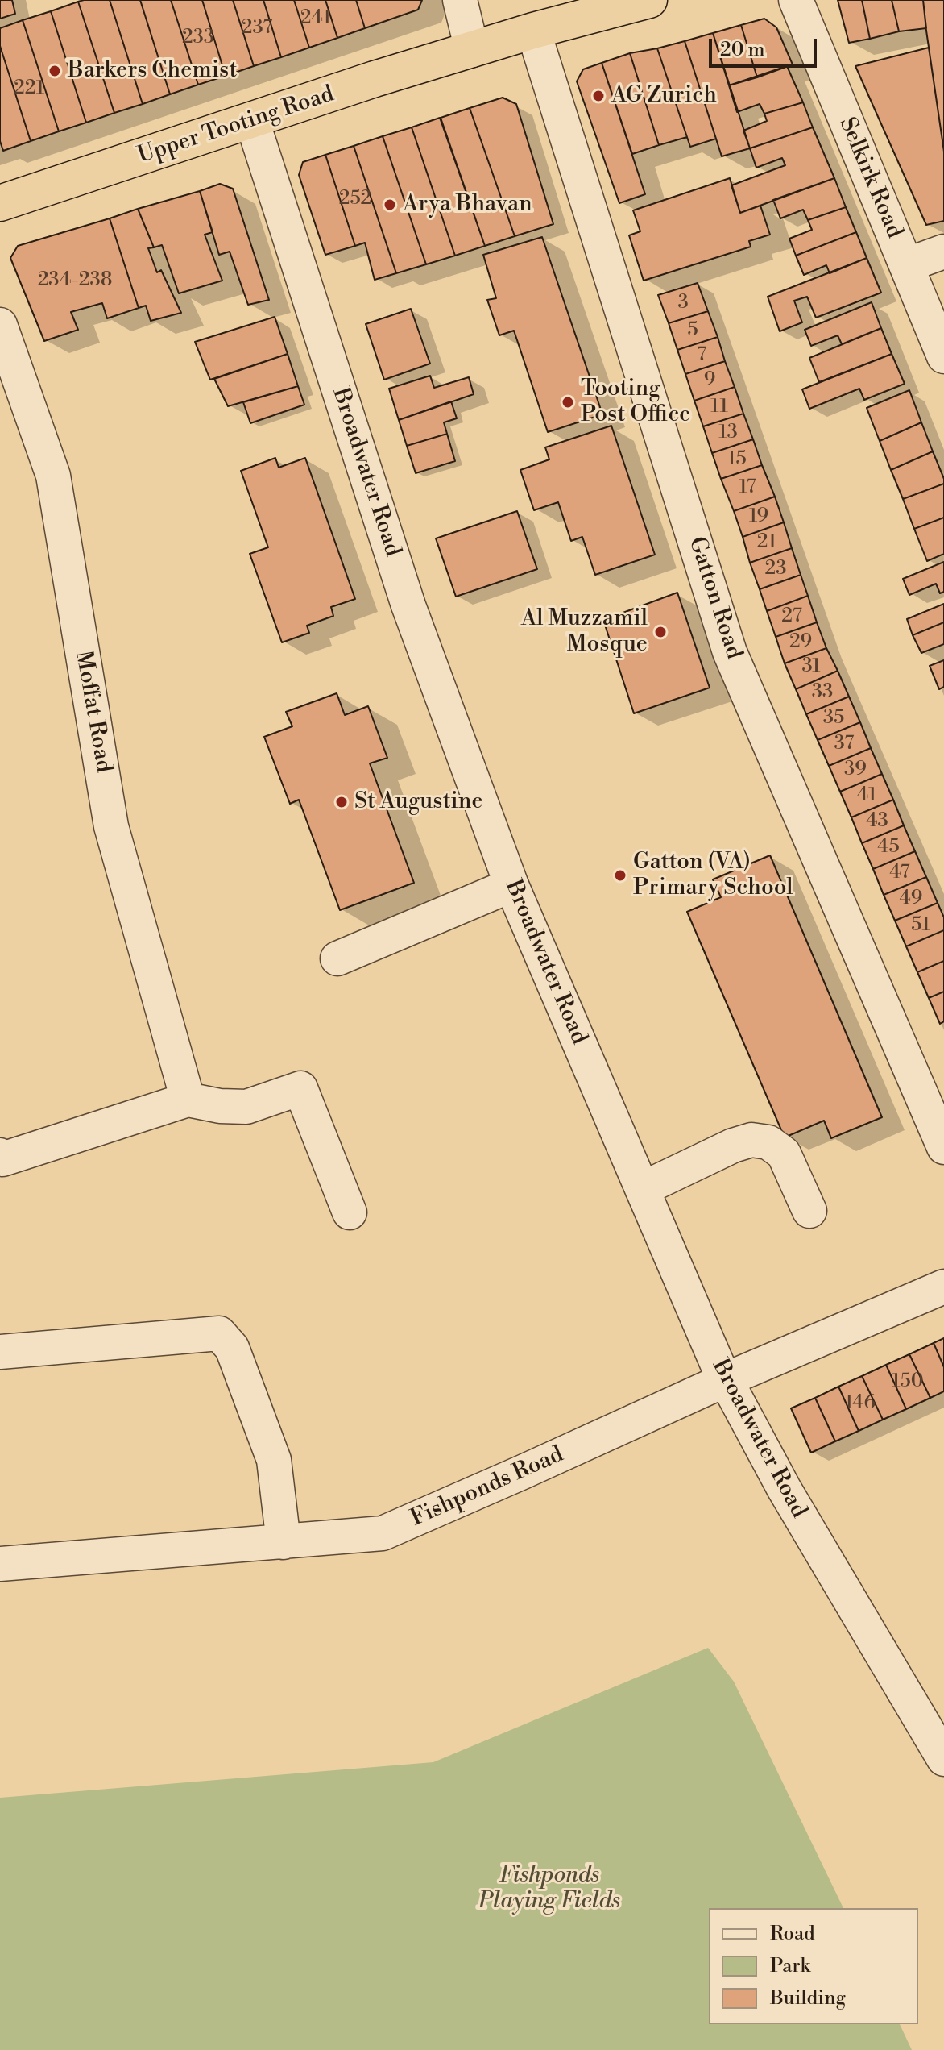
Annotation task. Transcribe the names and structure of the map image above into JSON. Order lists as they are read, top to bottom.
{
  "streets": {
    "highway": ["Upper Tooting Road"],
    "street": [
      "Selkirk Road",
      "Broadwater Road",
      "Gatton Road",
      "Moffat Road",
      "Fishponds Road"
    ]
  },
  "crossings": [
    ["Upper Tooting Road", "Broadwater Road"],
    ["Upper Tooting Road", "Gatton Road"],
    ["Broadwater Road", "Fishponds Road"]
  ],
  "parks": ["Fishponds Playing Fields"],
  "places": [
    "Barkers Chemist",
    "AG Zurich",
    "Arya Bhavan",
    "Tooting Post Office",
    "Al Muzzamil Mosque",
    "St Augustine",
    "Gatton (VA) Primary School"
  ],
  "house_numbers": [
    "241",
    "237",
    "233",
    "221",
    "252",
    "234-238",
    "3",
    "5",
    "7",
    "9",
    "11",
    "13",
    "15",
    "17",
    "19",
    "21",
    "23",
    "27",
    "29",
    "31",
    "33",
    "35",
    "37",
    "39",
    "41",
    "43",
    "45",
    "47",
    "49",
    "51",
    "150",
    "146"
  ],
  "legend": ["Road", "Park", "Building"],
  "scale_bar": "20 m"
}
